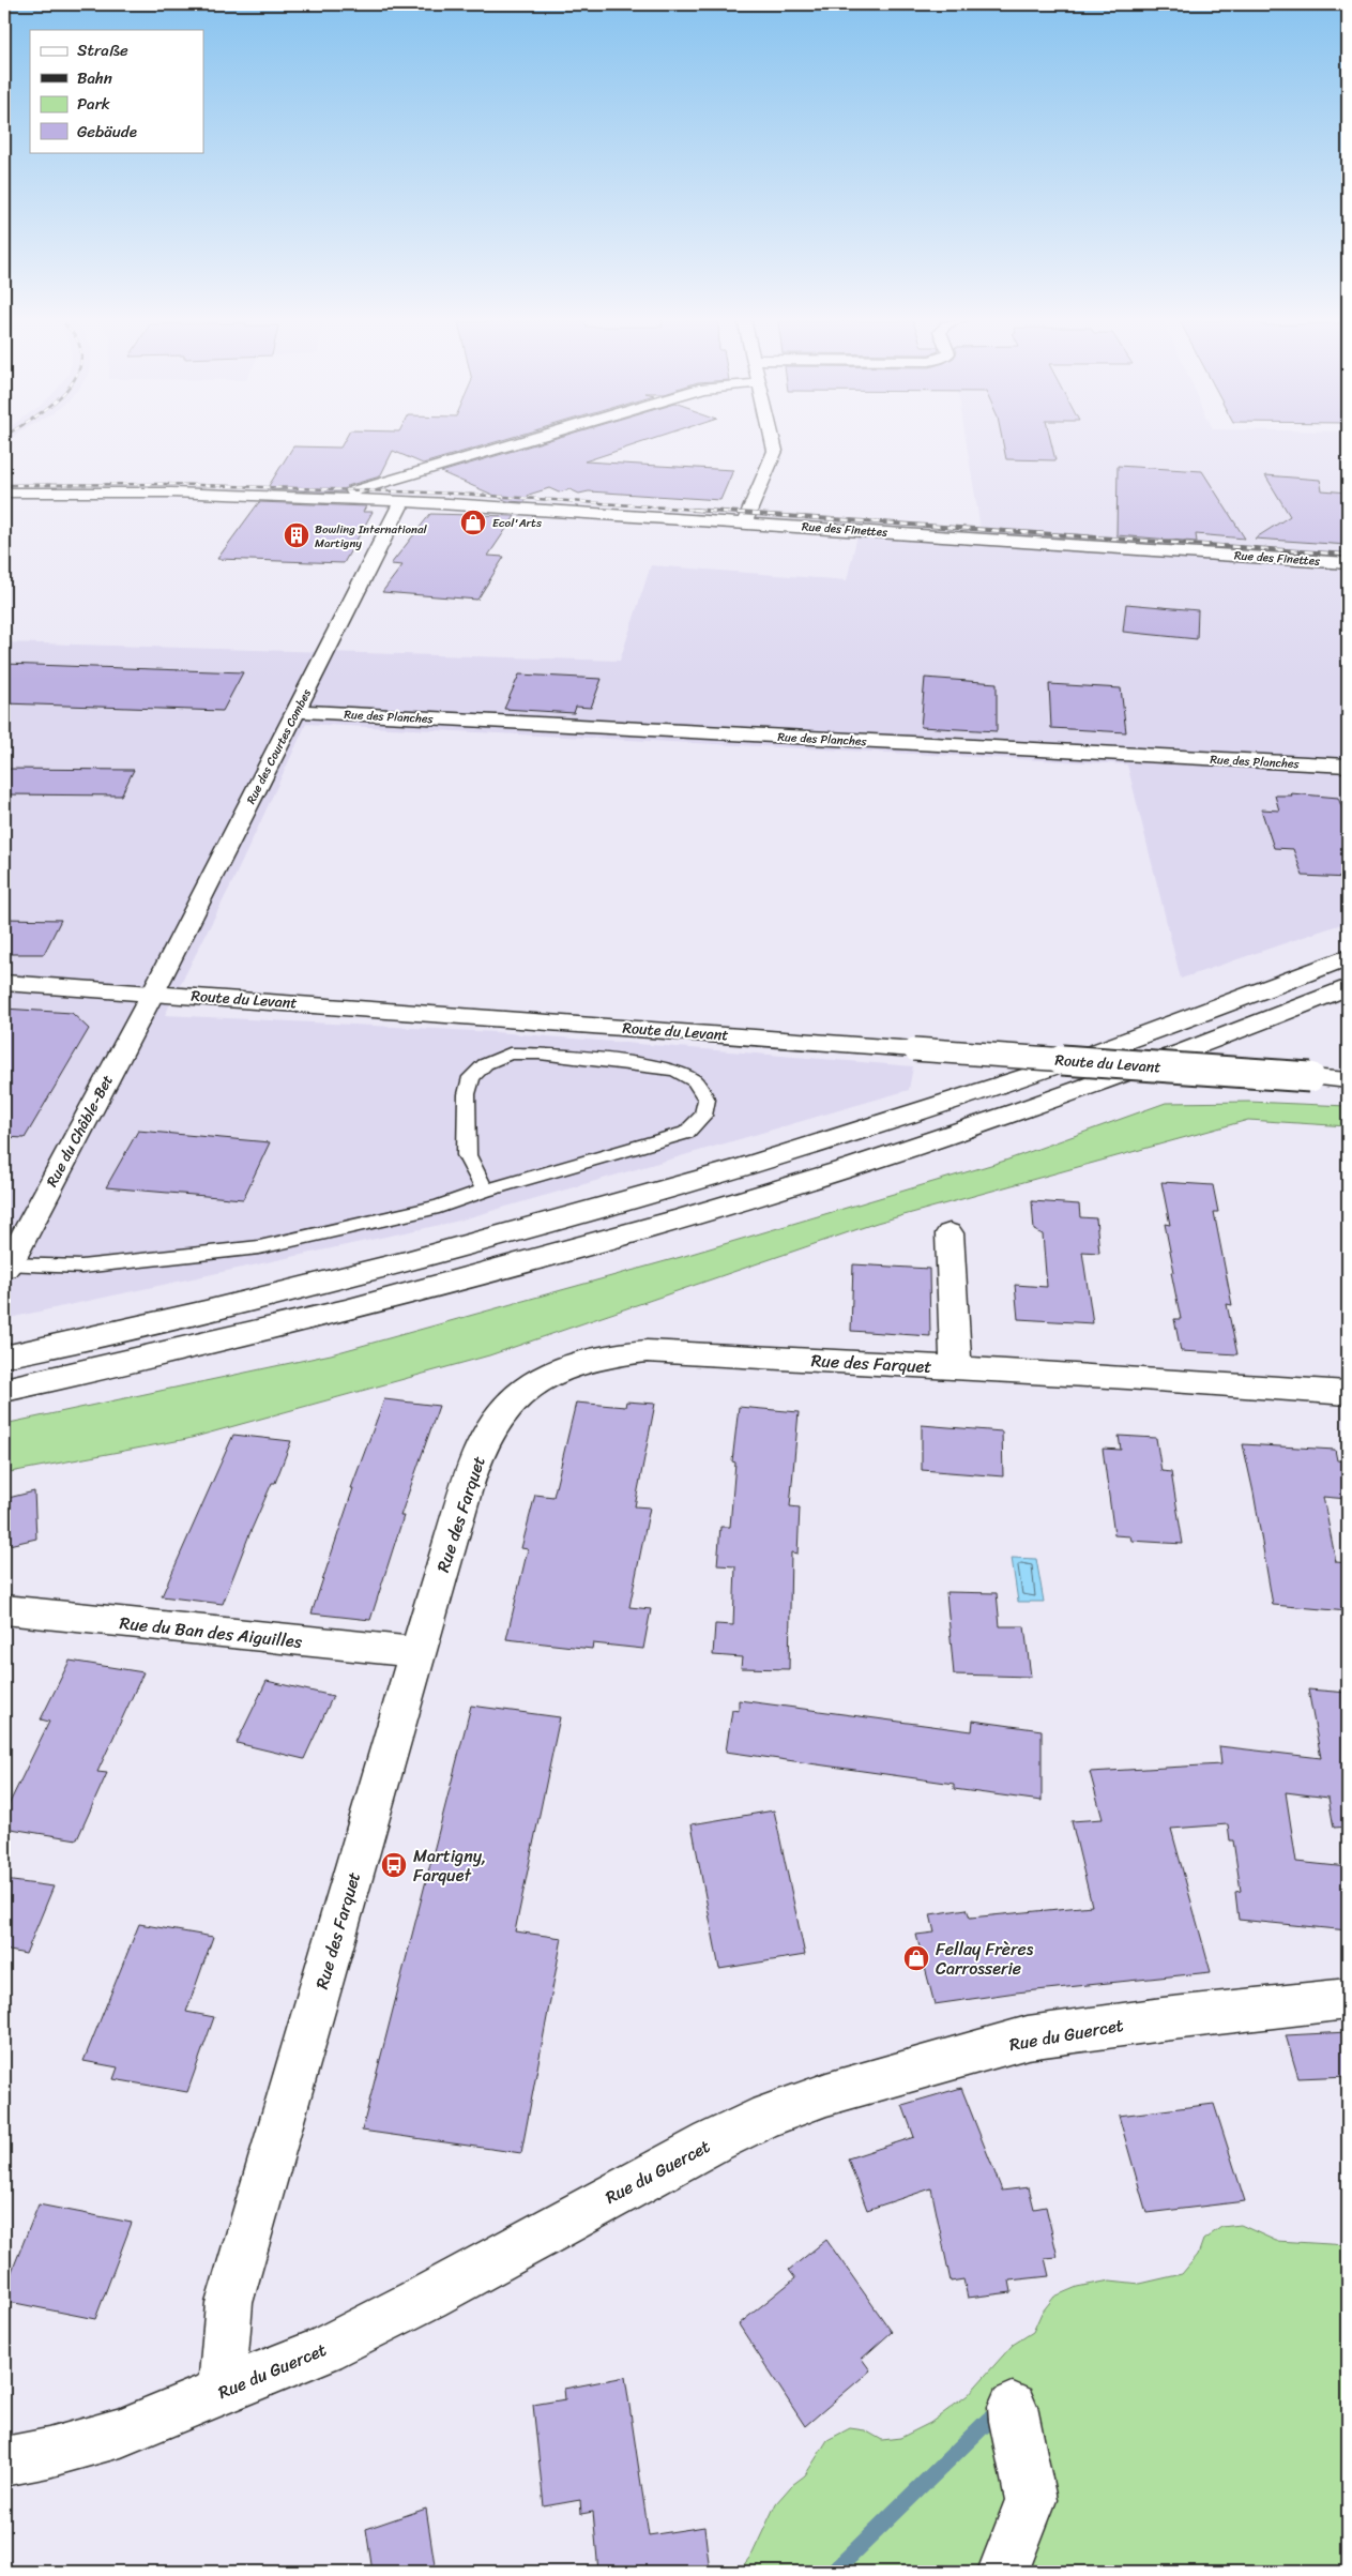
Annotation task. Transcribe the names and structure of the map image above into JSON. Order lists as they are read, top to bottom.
{
  "streets": {
    "main road": [
      "Rue des Finettes",
      "Rue des Planches",
      "Rue des Courtes Combes",
      "Route du Levant",
      "Rue du Châble-Bet",
      "Rue des Farquet",
      "Rue du Ban des Aiguilles",
      "Rue du Guercet"
    ]
  },
  "crossings": [
    ["Rue des Finettes", "Rue des Courtes Combes"],
    ["Rue des Planches", "Rue des Courtes Combes"],
    ["Rue des Courtes Combes", "Route du Levant"],
    ["Rue des Courtes Combes", "Rue du Châble-Bet"],
    ["Route du Levant", "Rue du Châble-Bet"],
    ["Rue des Farquet", "Rue du Ban des Aiguilles"],
    ["Rue des Farquet", "Rue du Guercet"]
  ],
  "places": {
    "shop": ["Ecol'Arts", "Fellay Frères Carrosserie"],
    "building": ["Bowling International Martigny"],
    "bus stop": ["Martigny, Farquet"]
  },
  "legend": [
    "Straße",
    "Bahn",
    "Park",
    "Gebäude"
  ]
}
